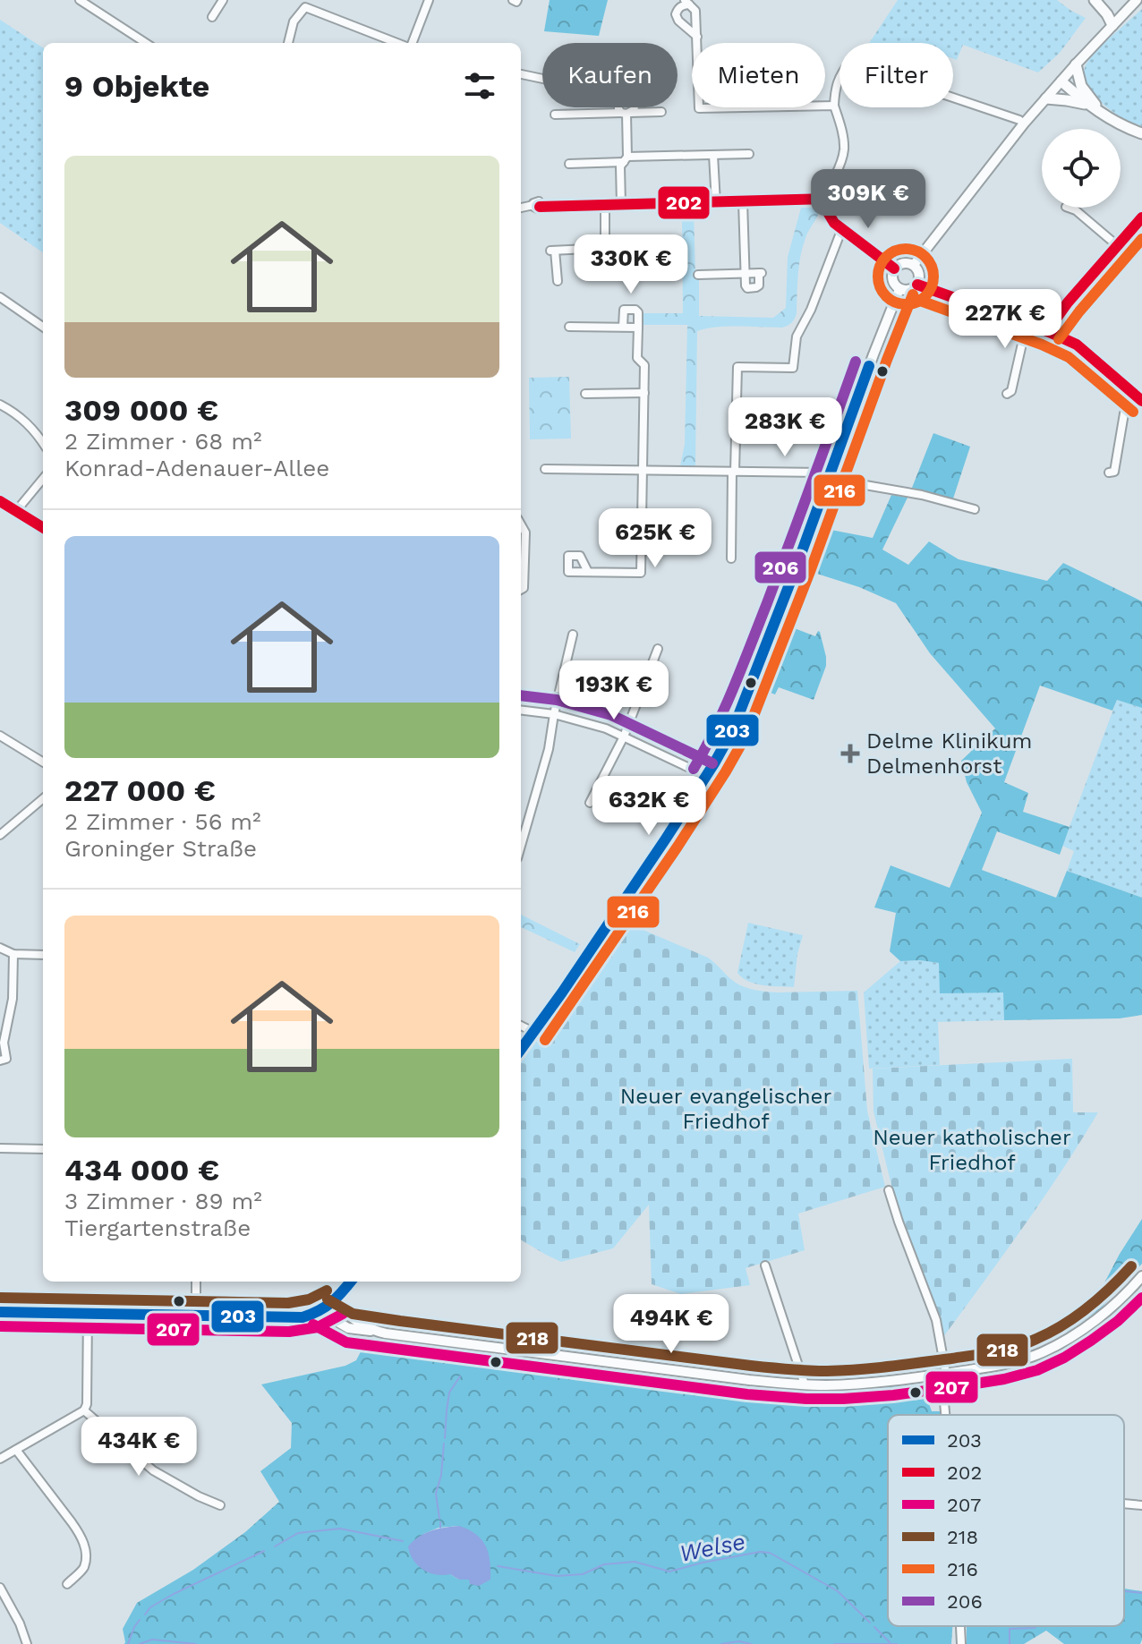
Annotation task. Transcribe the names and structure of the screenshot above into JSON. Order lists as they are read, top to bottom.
{
  "water": ["Welse"],
  "parks": ["Neuer evangelischer Friedhof", "Neuer katholischer Friedhof"],
  "places": {
    "health": ["Delme Klinikum Delmenhorst"]
  },
  "lines": [
    "transit line 202",
    "transit line 216",
    "transit line 206",
    "transit line 203",
    "transit line 218",
    "transit line 207"
  ],
  "legend": [
    "203",
    "202",
    "207",
    "218",
    "216",
    "206"
  ],
  "page": {
    "chip": ["Kaufen", "Mieten", "Filter"],
    "heading": "9 Objekte",
    "list": [
      {
        "name": "309 000 €",
        "note": "2 Zimmer · 68 m² · Konrad-Adenauer-Allee"
      },
      {
        "name": "227 000 €",
        "note": "2 Zimmer · 56 m² · Groninger Straße"
      },
      {
        "name": "434 000 €",
        "note": "3 Zimmer · 89 m² · Tiergartenstraße"
      }
    ],
    "price": [
      "309K €",
      "330K €",
      "227K €",
      "283K €",
      "625K €",
      "193K €",
      "632K €",
      "494K €",
      "434K €"
    ]
  }
}
